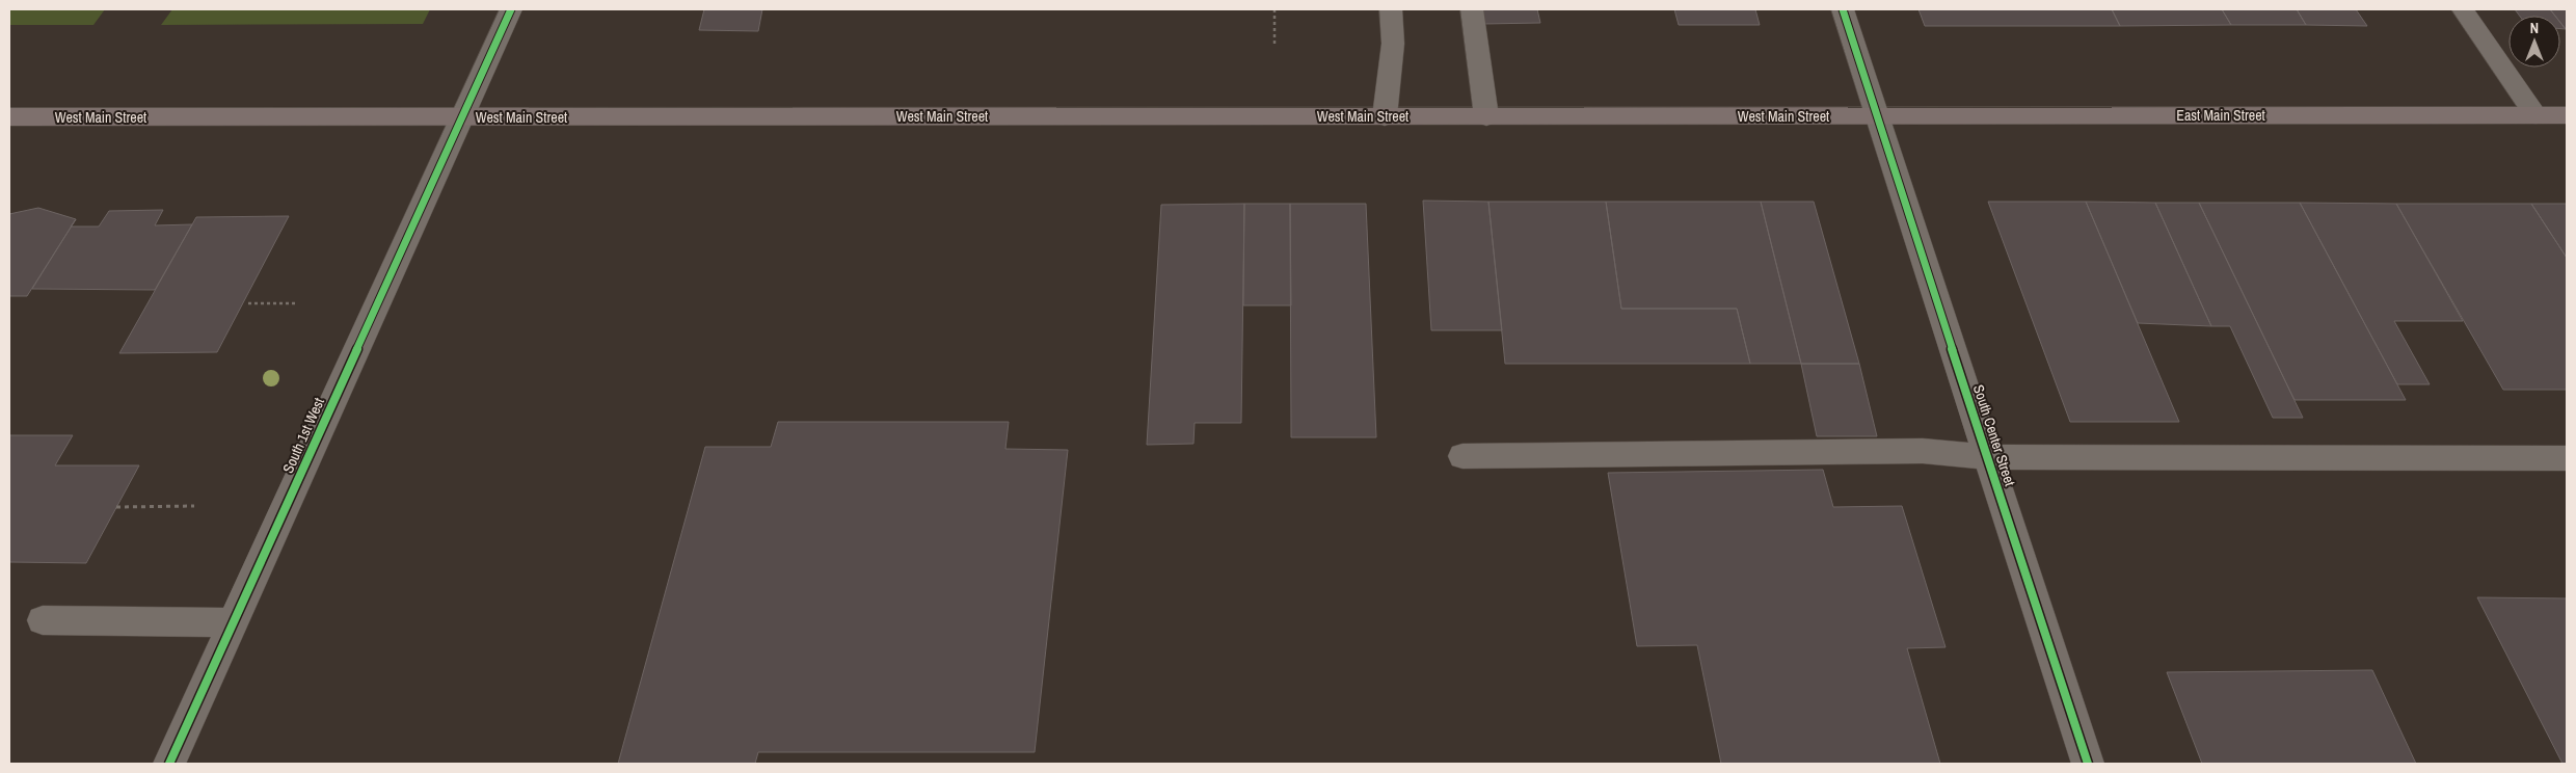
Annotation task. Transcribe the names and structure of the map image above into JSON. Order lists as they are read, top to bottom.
{
  "streets": {
    "main road": ["East Main Street", "West Main Street"],
    "street": ["South 1st West", "South Center Street"]
  },
  "crossings": [
    ["East Main Street", "West Main Street"],
    ["East Main Street", "South Center Street"],
    ["West Main Street", "South 1st West"],
    ["West Main Street", "South Center Street"]
  ],
  "north": "top"
}
